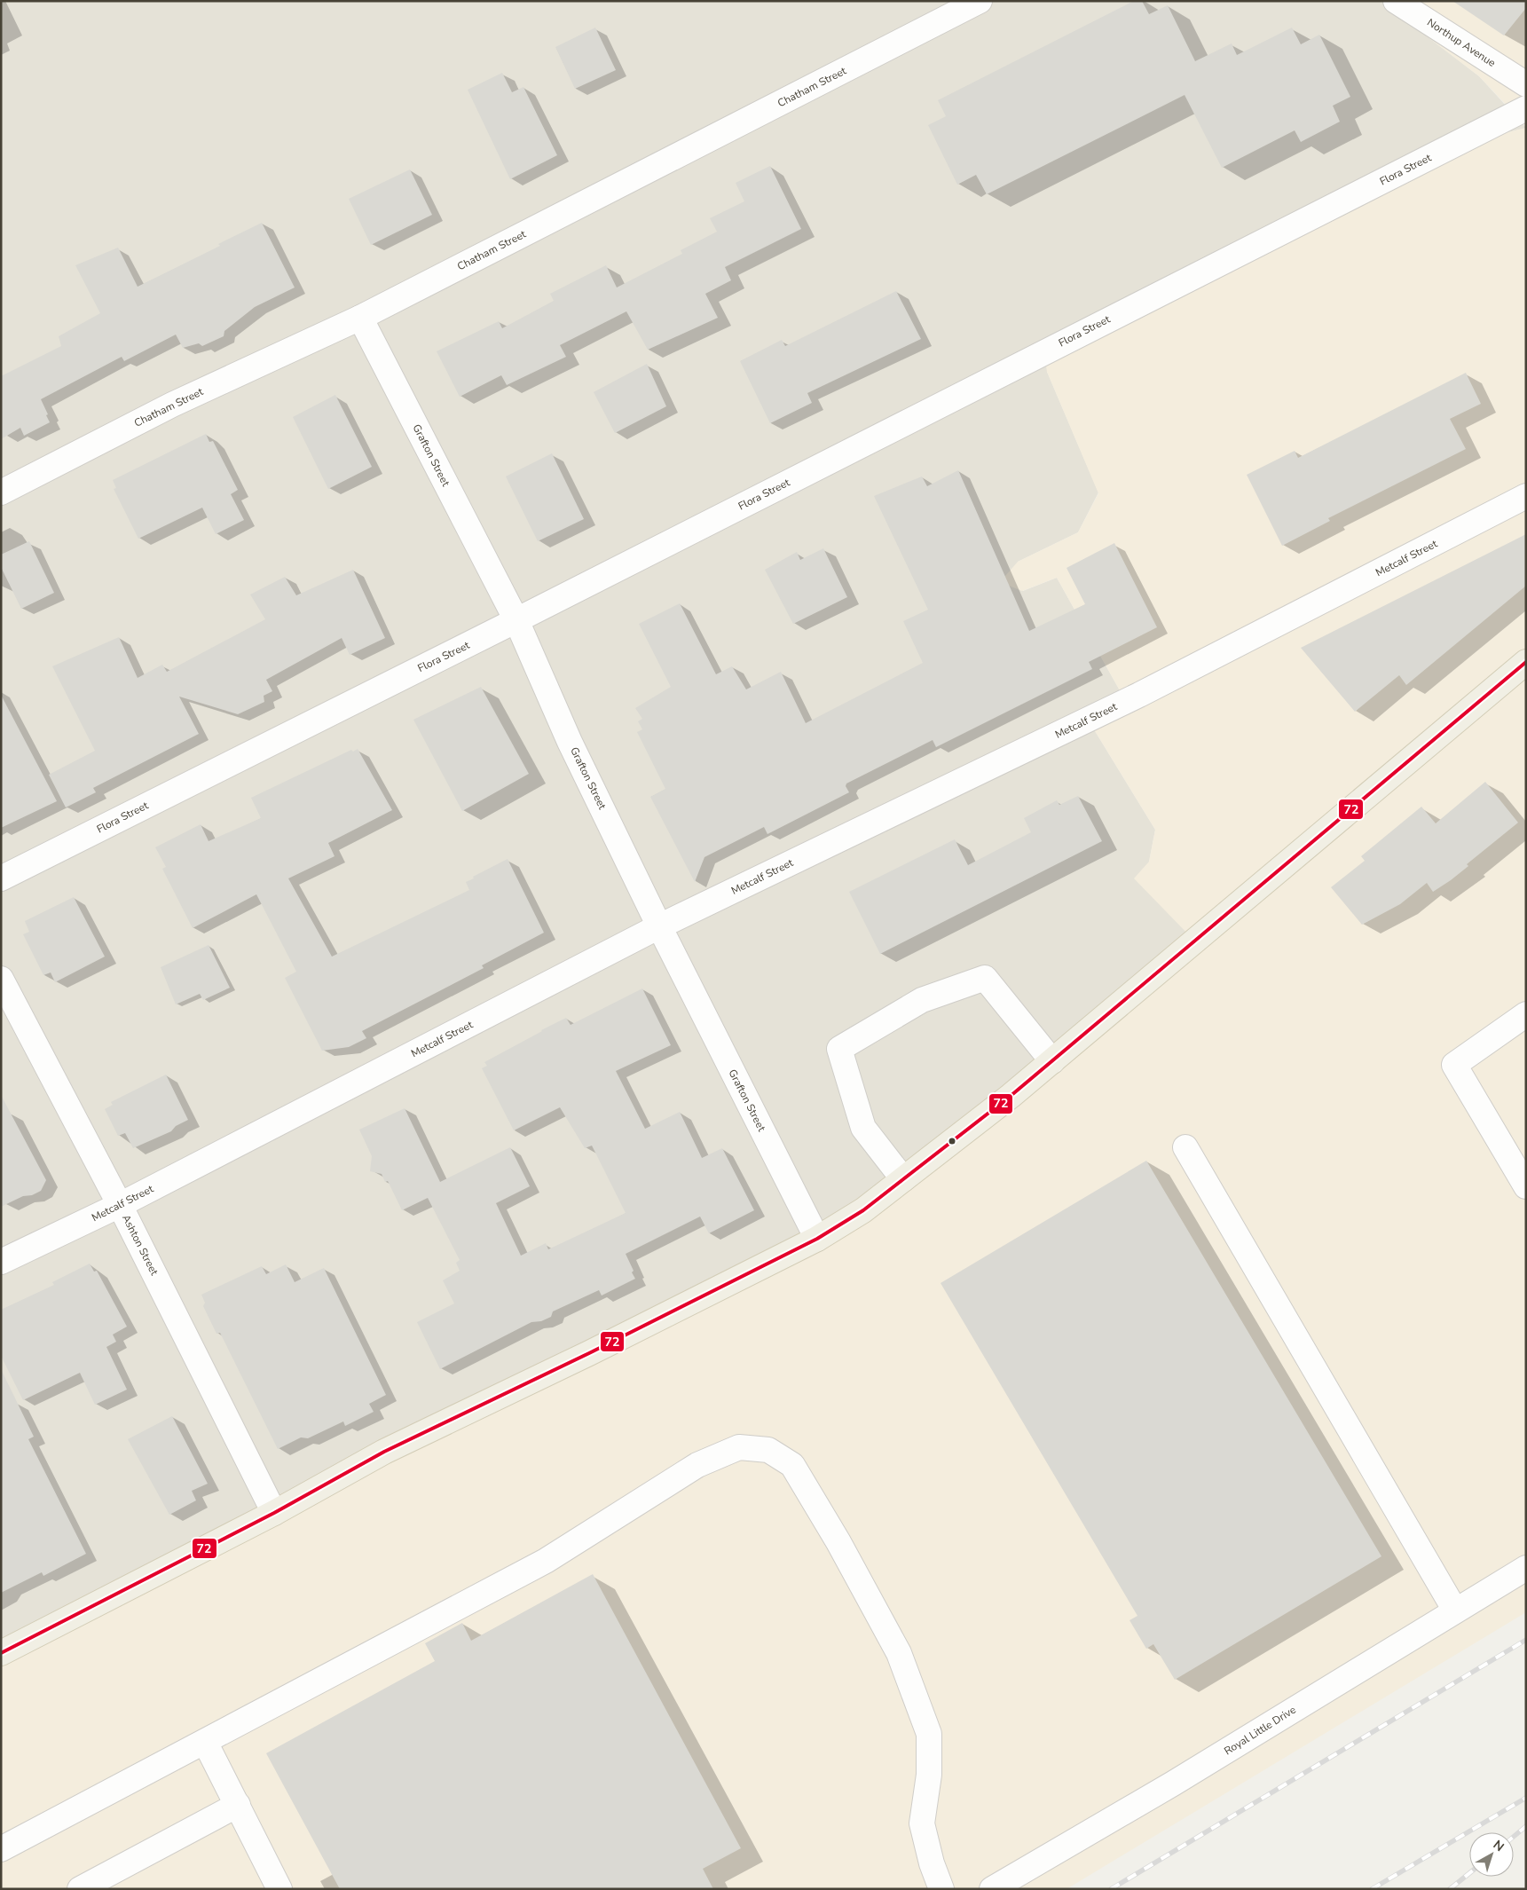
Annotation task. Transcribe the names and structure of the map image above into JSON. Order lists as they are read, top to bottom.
{
  "streets": {
    "street": [
      "Northup Avenue",
      "Chatham Street",
      "Flora Street",
      "Grafton Street",
      "Metcalf Street",
      "Ashton Street",
      "Royal Little Drive"
    ]
  },
  "crossings": [
    ["Chatham Street", "Grafton Street"],
    ["Flora Street", "Grafton Street"],
    ["Grafton Street", "Metcalf Street"],
    ["Metcalf Street", "Ashton Street"]
  ],
  "lines": ["transit line 72"],
  "north": "top right"
}
